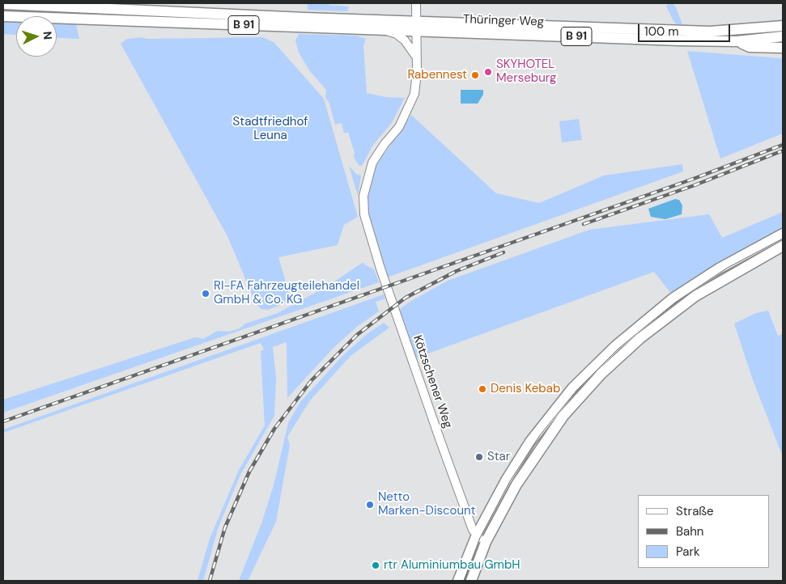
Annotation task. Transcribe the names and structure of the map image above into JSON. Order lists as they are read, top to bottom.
{
  "streets": {
    "main road": ["Thüringer Weg", "B 91"],
    "street": ["Kötzschener Weg"]
  },
  "crossings": [
    ["Thüringer Weg", "B 91"],
    ["Thüringer Weg", "Kötzschener Weg"],
    ["B 91", "Kötzschener Weg"]
  ],
  "parks": ["Stadtfriedhof Leuna"],
  "places": [
    "SKYHOTEL Merseburg",
    "Rabennest",
    "RI-FA Fahrzeugteilehandel GmbH & Co. KG",
    "Denis Kebab",
    "Star",
    "Netto Marken-Discount",
    "rtr Aluminiumbau GmbH"
  ],
  "legend": ["Straße", "Bahn", "Park"],
  "scale_bar": "100 m",
  "north": "right"
}
